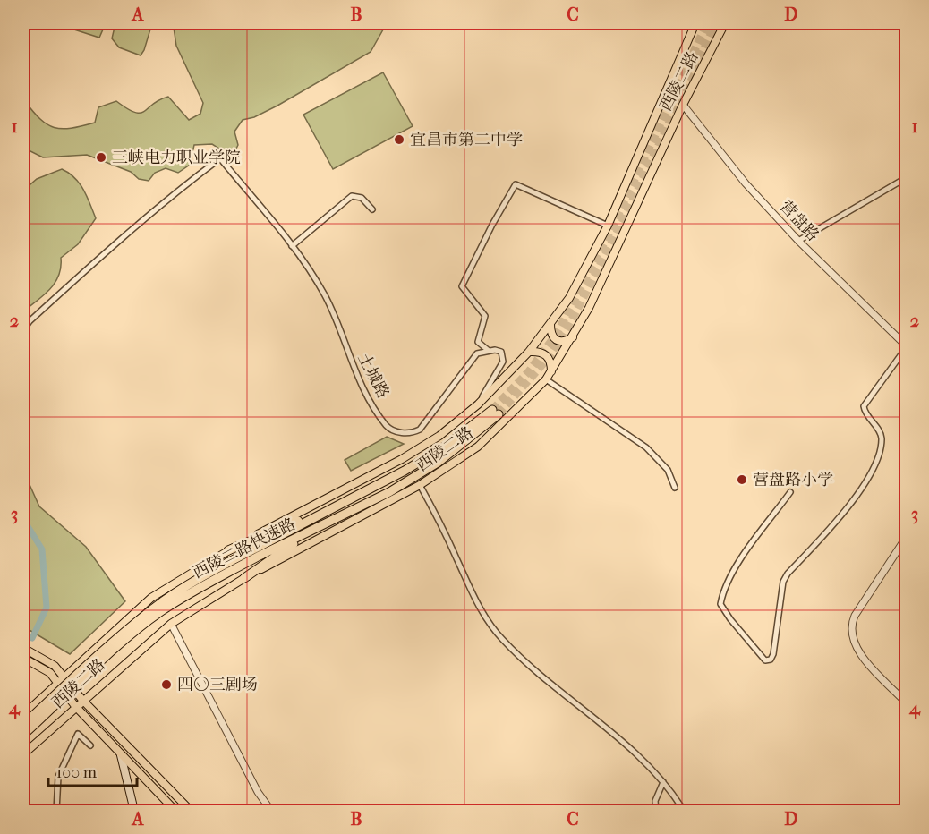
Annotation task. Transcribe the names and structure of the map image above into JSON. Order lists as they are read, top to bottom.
{
  "streets": {
    "highway": ["西陵二路快速路"],
    "main road": ["西陵二路"],
    "street": ["营盘路", "土城路"]
  },
  "crossings": [
    ["西陵二路", "营盘路"]
  ],
  "places": [
    "宜昌市第二中学",
    "三峡电力职业学院",
    "营盘路小学",
    "四〇三剧场"
  ],
  "scale_bar": "100 m",
  "grid": {
    "columns": [
      "A",
      "B",
      "C",
      "D"
    ],
    "rows": [
      "1",
      "2",
      "3",
      "4"
    ]
  }
}
